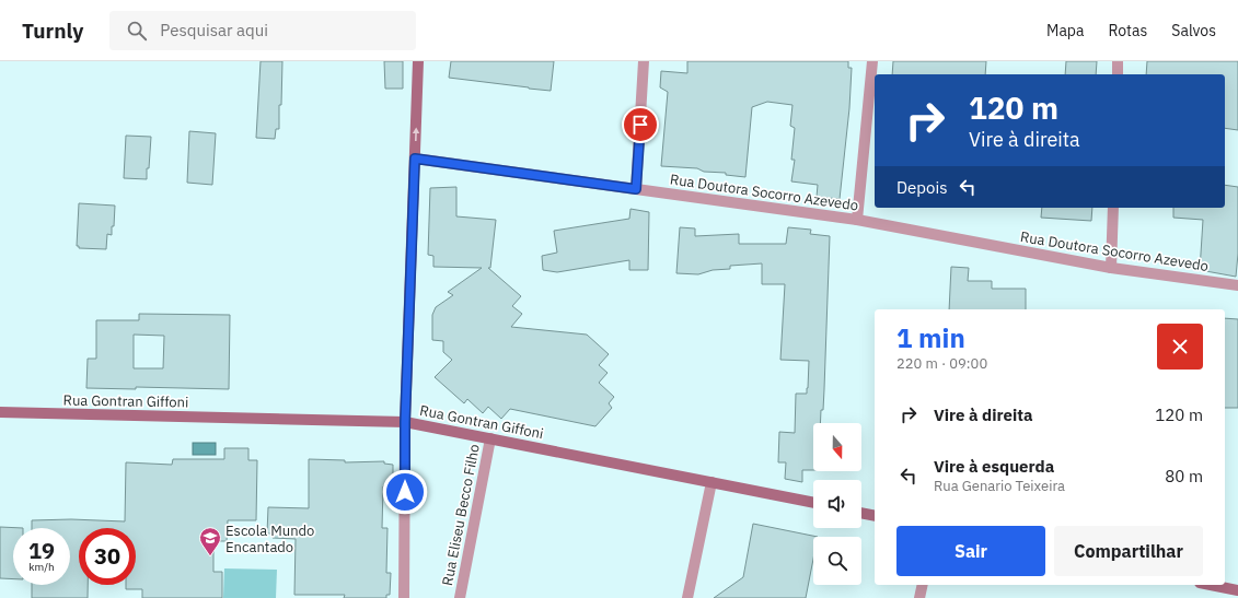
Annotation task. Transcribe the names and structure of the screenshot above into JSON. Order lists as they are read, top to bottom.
{
  "streets": {
    "street": ["Rua Doutora Socorro Azevedo", "Rua Gontran Giffoni", "Rua Eliseu Becco Filho"]
  },
  "crossings": [
    ["Rua Gontran Giffoni", "Rua Eliseu Becco Filho"]
  ],
  "places": {
    "school or university": ["Escola Mundo Encantado"]
  },
  "north": "bottom",
  "page": {
    "header": "Turnly",
    "search": "Pesquisar aqui",
    "nav": ["Mapa", "Rotas", "Salvos"],
    "turn": ["120 m", "Vire à direita"],
    "then": "Depois",
    "heading": ["1 min", "220 m · 09:00"],
    "list": [
      {
        "name": "Vire à direita",
        "value": "120 m"
      },
      {
        "name": "Vire à esquerda",
        "note": "Rua Genario Teixeira",
        "value": "80 m"
      }
    ],
    "buttons": ["Sair", "Compartilhar"],
    "speed": "19 km/h",
    "limit": "30"
  }
}
